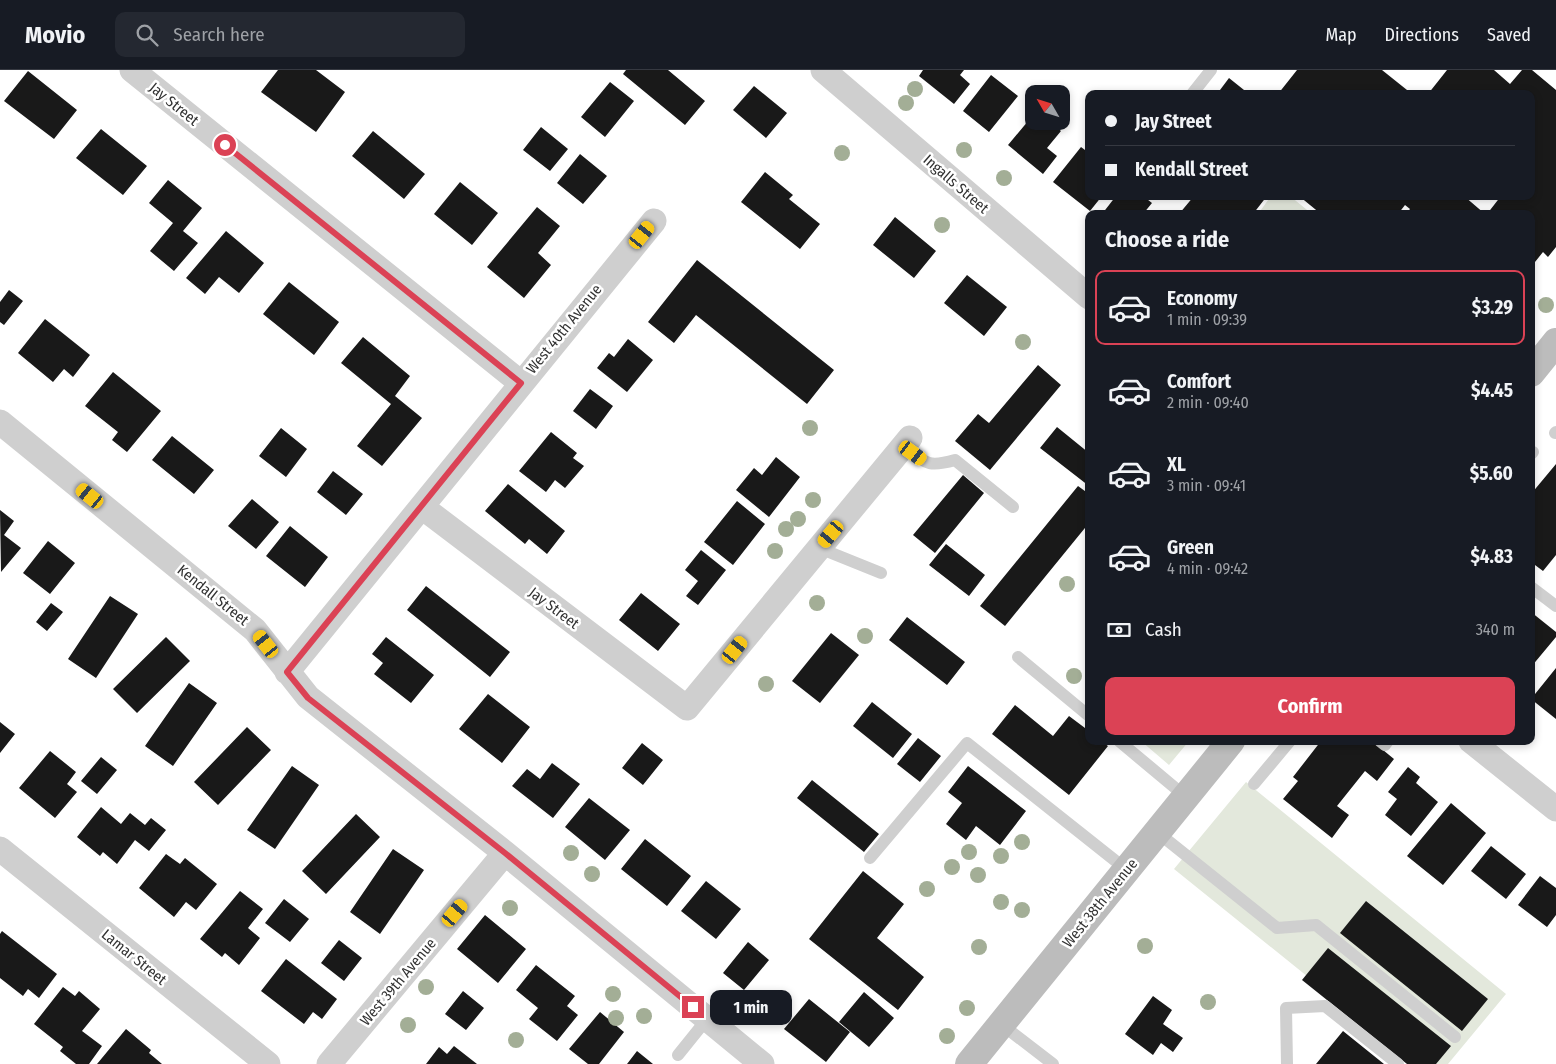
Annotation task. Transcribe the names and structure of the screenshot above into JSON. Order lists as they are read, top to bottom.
{
  "streets": {
    "main road": ["West 38th Avenue"],
    "street": [
      "Jay Street",
      "Ingalls Street",
      "West 40th Avenue",
      "Kendall Street",
      "Lamar Street",
      "West 39th Avenue"
    ]
  },
  "crossings": [
    ["Jay Street", "West 40th Avenue"],
    ["West 40th Avenue", "Kendall Street"],
    ["Kendall Street", "West 39th Avenue"]
  ],
  "north": "top left",
  "page": {
    "header": "Movio",
    "search": "Search here",
    "nav": ["Map", "Directions", "Saved"],
    "banner": ["Jay Street", "Kendall Street"],
    "heading": "Choose a ride",
    "list": [
      {
        "name": "Economy",
        "note": "1 min · 09:39",
        "value": "$3.29"
      },
      {
        "name": "Comfort",
        "note": "2 min · 09:40",
        "value": "$4.45"
      },
      {
        "name": "XL",
        "note": "3 min · 09:41",
        "value": "$5.60"
      },
      {
        "name": "Green",
        "note": "4 min · 09:42",
        "value": "$4.83"
      }
    ],
    "pay": ["Cash", "340 m"],
    "buttons": "Confirm",
    "bubble": "1 min"
  }
}
